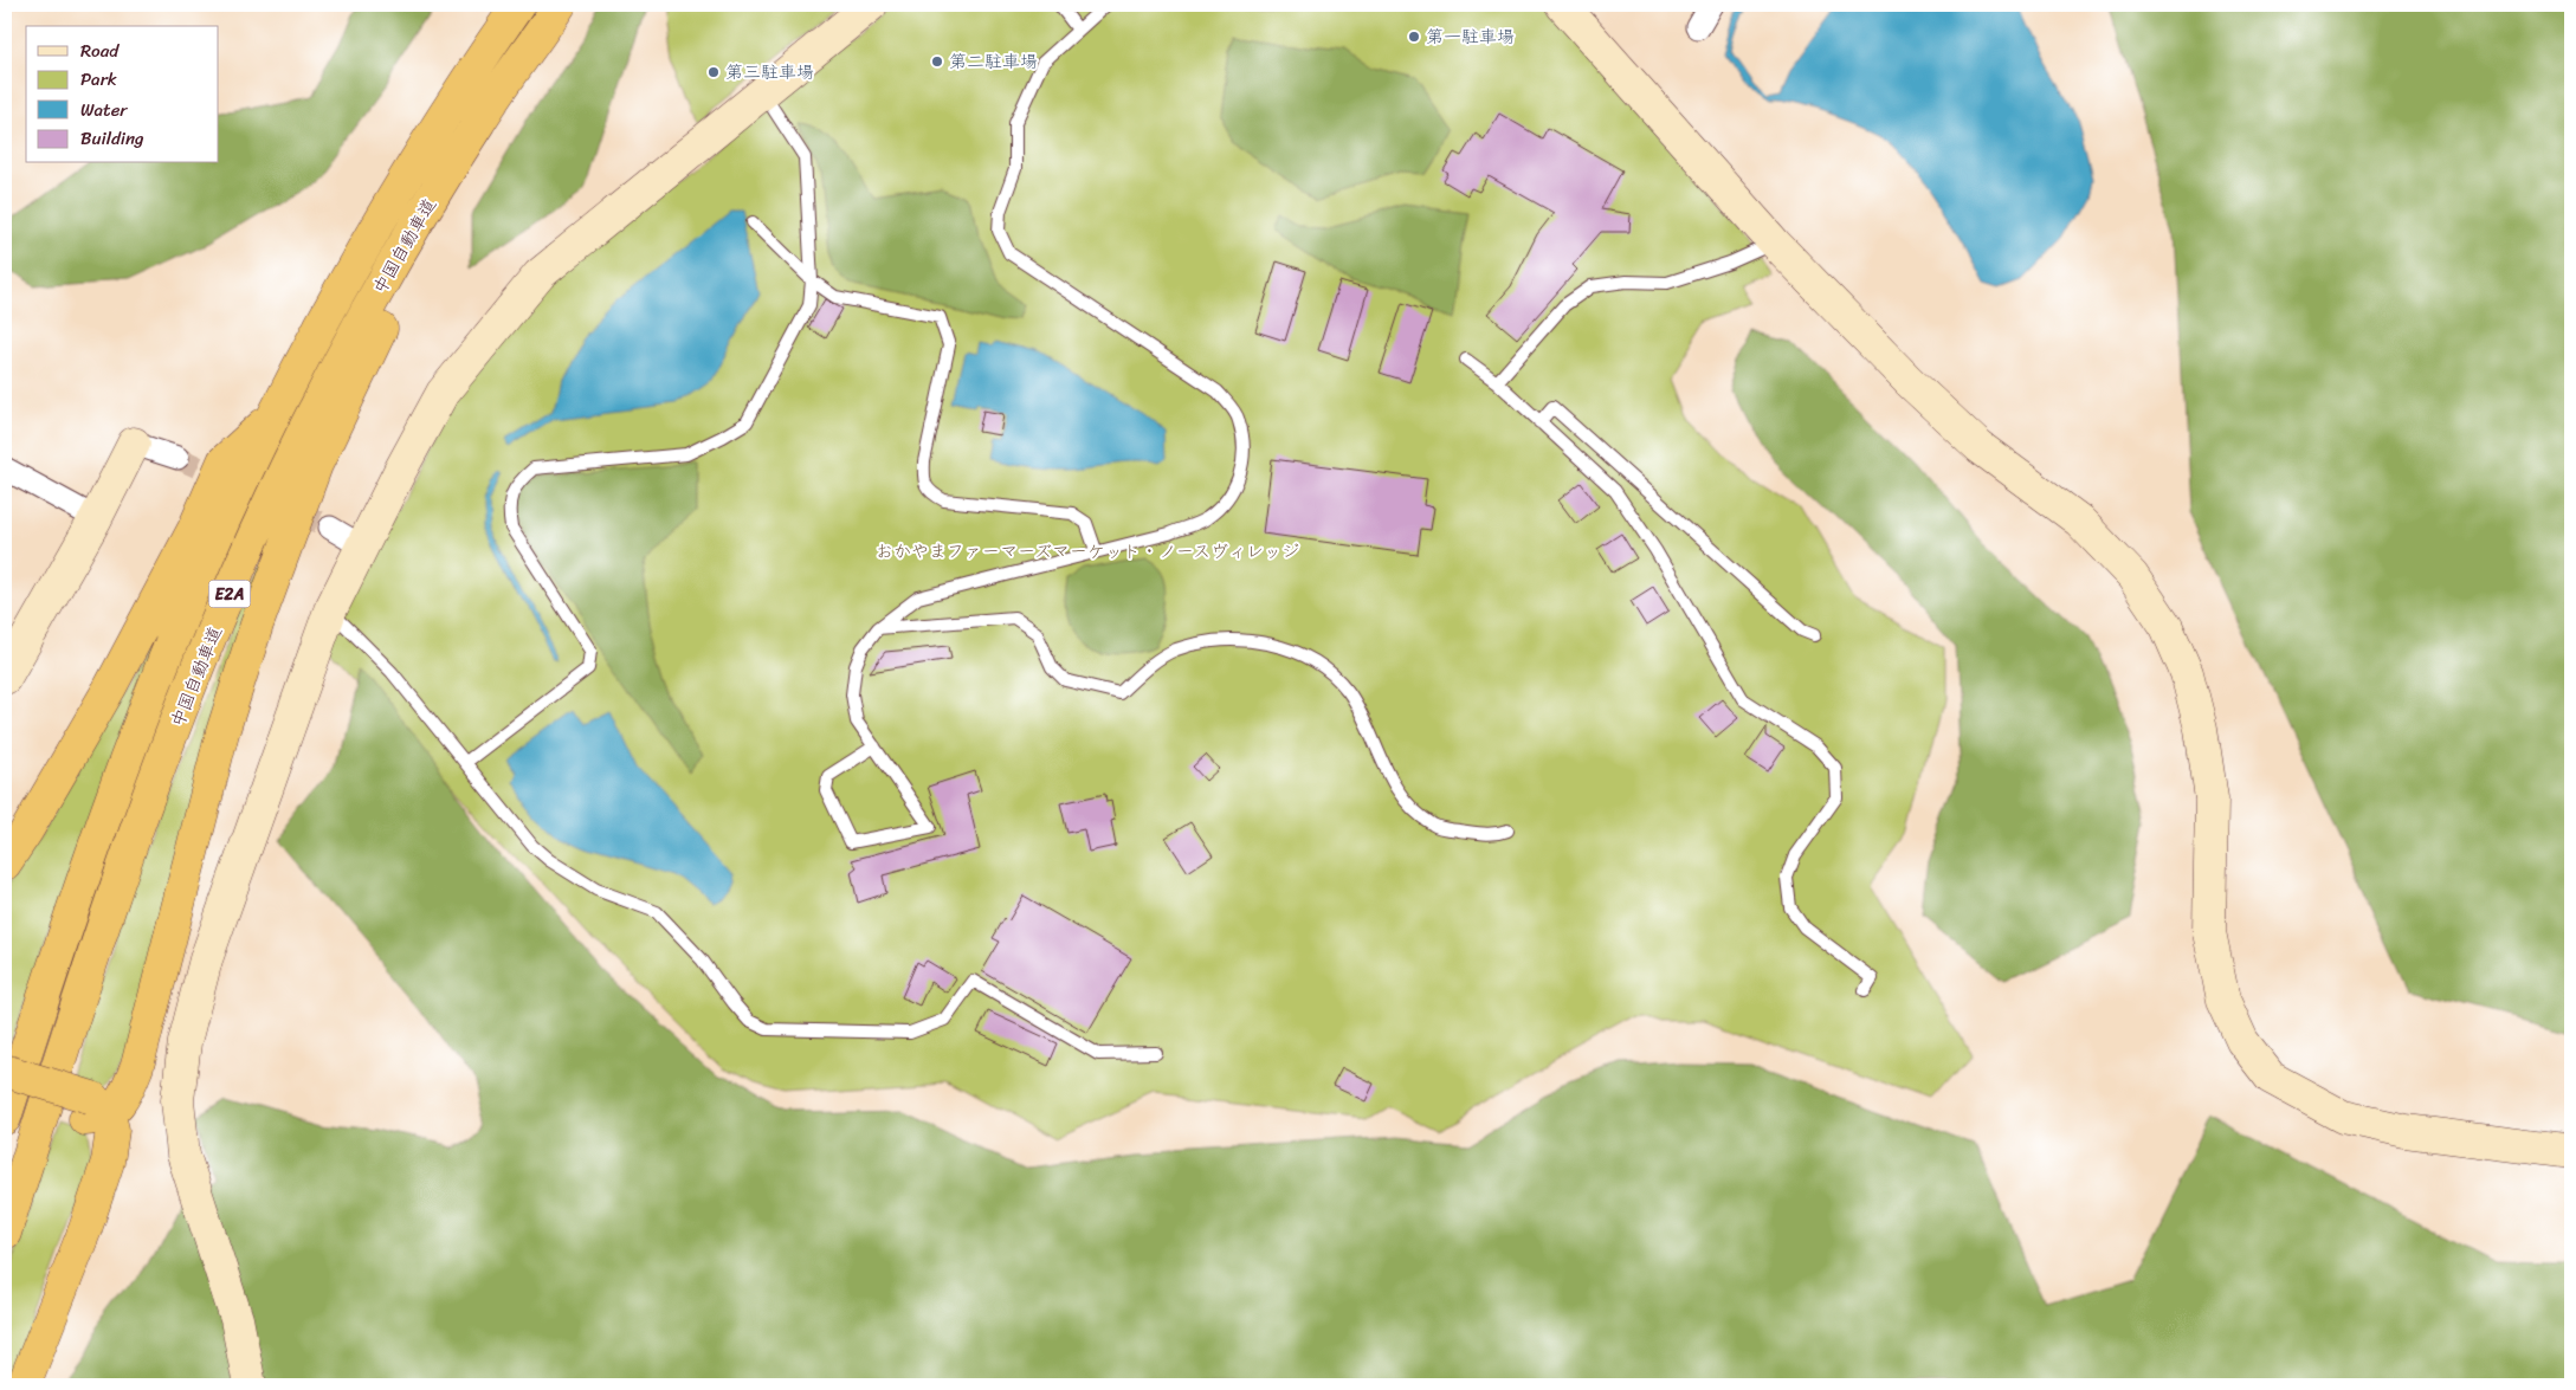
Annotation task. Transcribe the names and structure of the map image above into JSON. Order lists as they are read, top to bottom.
{
  "streets": {
    "highway": ["中国自動車道", "E2A"]
  },
  "parks": ["おかやまファーマーズマーケット・ノースヴィレッジ"],
  "places": ["第一駐車場", "第二駐車場", "第三駐車場"],
  "legend": [
    "Road",
    "Park",
    "Water",
    "Building"
  ]
}
